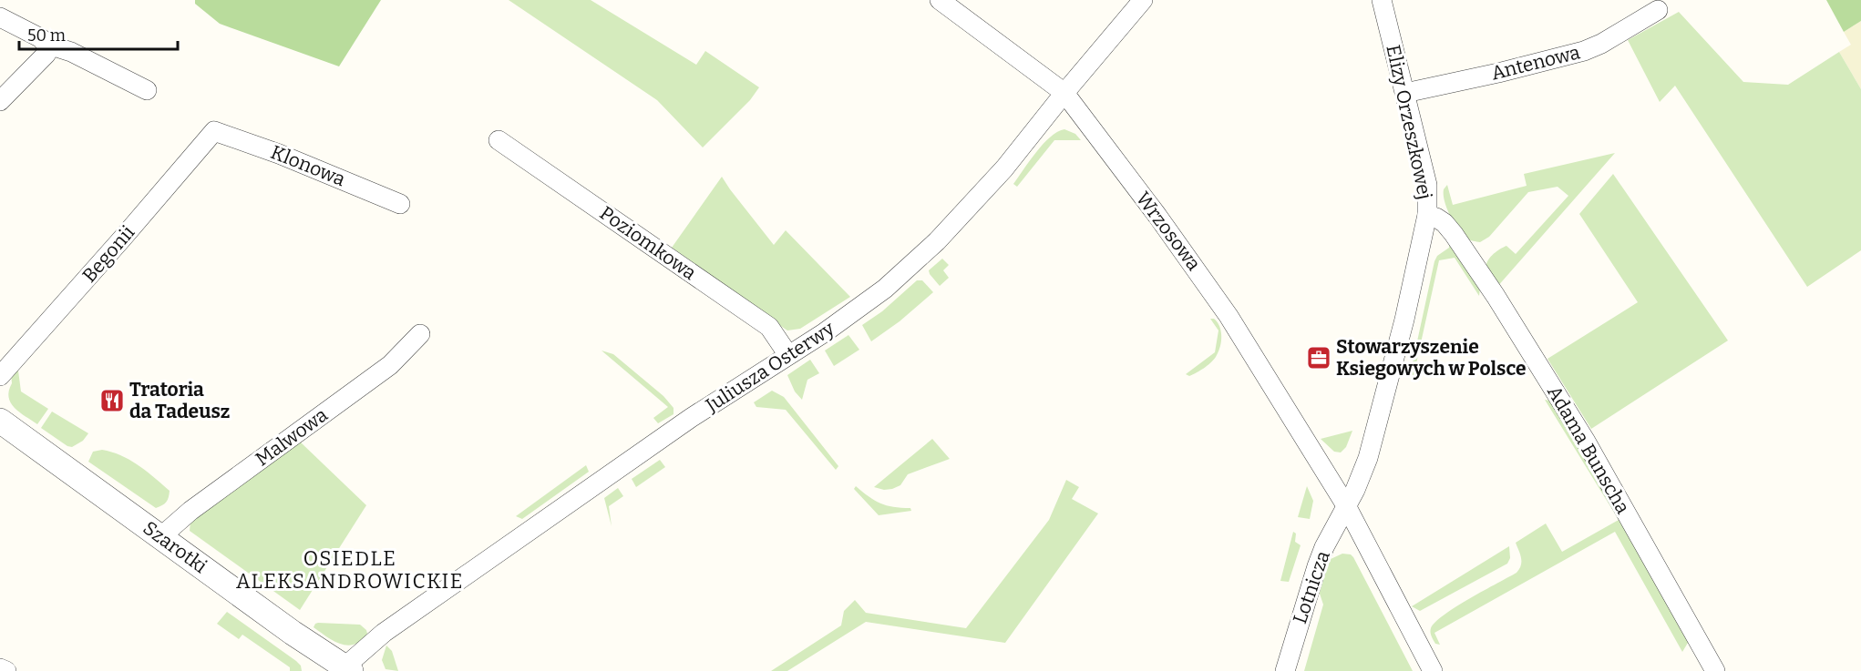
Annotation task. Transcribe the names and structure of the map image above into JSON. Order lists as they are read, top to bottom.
{
  "streets": {
    "street": [
      "Antenowa",
      "Elizy Orzeszkowej",
      "Klonowa",
      "Wrzosowa",
      "Poziomkowa",
      "Begonii",
      "Juliusza Osterwy",
      "Malwowa",
      "Adama Bunscha",
      "Szarotki",
      "Lotnicza"
    ]
  },
  "crossings": [
    ["Antenowa", "Elizy Orzeszkowej"],
    ["Elizy Orzeszkowej", "Wrzosowa"],
    ["Elizy Orzeszkowej", "Adama Bunscha"],
    ["Elizy Orzeszkowej", "Lotnicza"],
    ["Klonowa", "Begonii"],
    ["Wrzosowa", "Juliusza Osterwy"],
    ["Wrzosowa", "Lotnicza"],
    ["Poziomkowa", "Juliusza Osterwy"],
    ["Juliusza Osterwy", "Szarotki"],
    ["Malwowa", "Szarotki"]
  ],
  "districts": ["OSIEDLE ALEKSANDROWICKIE"],
  "places": {
    "office": ["Stowarzyszenie Ksiegowych w Polsce"],
    "restaurant": ["Tratoria da Tadeusz"]
  },
  "scale_bar": "50 m"
}
